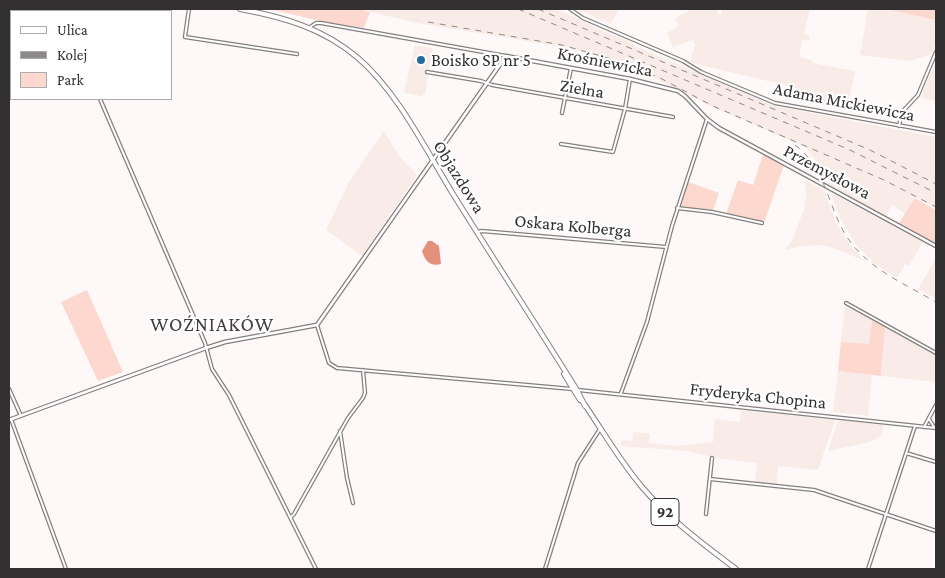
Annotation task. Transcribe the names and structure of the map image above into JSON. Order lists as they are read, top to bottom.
{
  "streets": {
    "main road": ["Objazdowa", "92"],
    "street": [
      "Krośniewicka",
      "Zielna",
      "Adama Mickiewicza",
      "Przemysłowa",
      "Oskara Kolberga",
      "Fryderyka Chopina"
    ]
  },
  "crossings": [
    ["Krośniewicka", "Przemysłowa"],
    ["Krośniewicka", "Objazdowa"],
    ["Krośniewicka", "92"],
    ["Objazdowa", "Oskara Kolberga"],
    ["Objazdowa", "Fryderyka Chopina"],
    ["Objazdowa", "92"]
  ],
  "districts": ["WOŹNIAKÓW"],
  "places": ["Boisko SP nr 5"],
  "legend": ["Ulica", "Kolej", "Park"]
}
